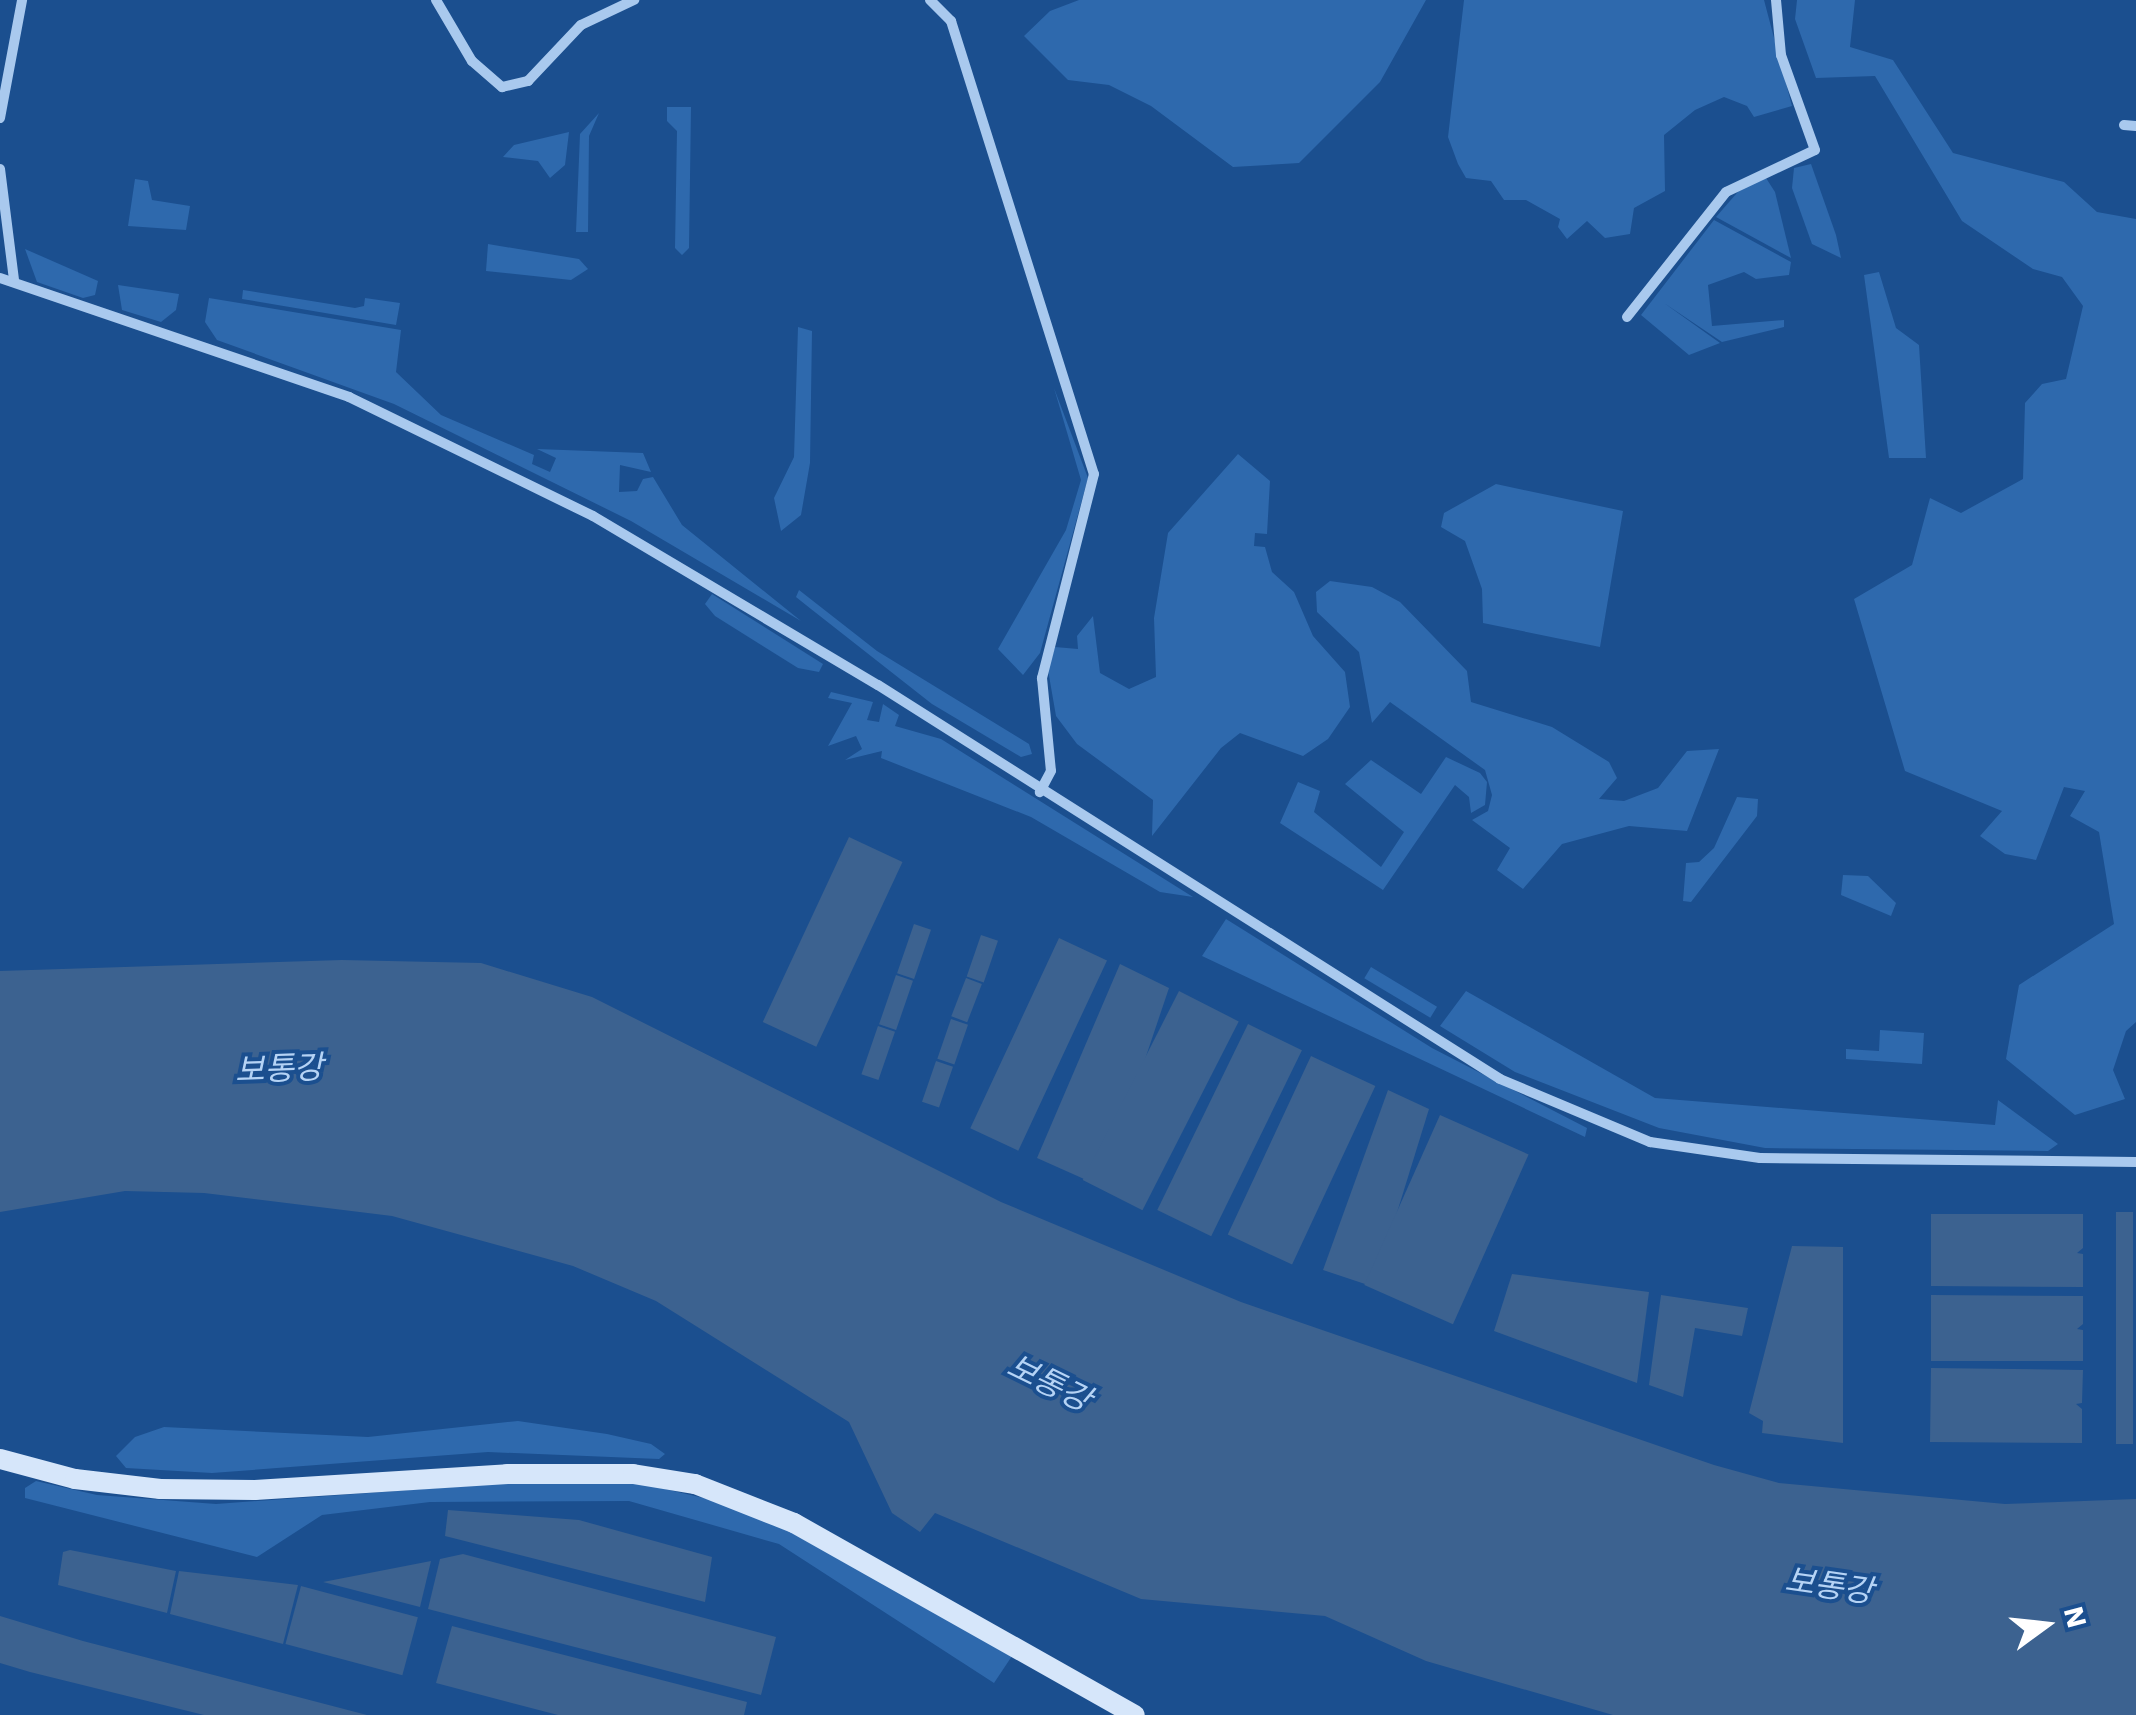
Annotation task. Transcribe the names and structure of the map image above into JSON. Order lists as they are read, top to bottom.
{
  "water": ["보통강"],
  "north": "right"
}
